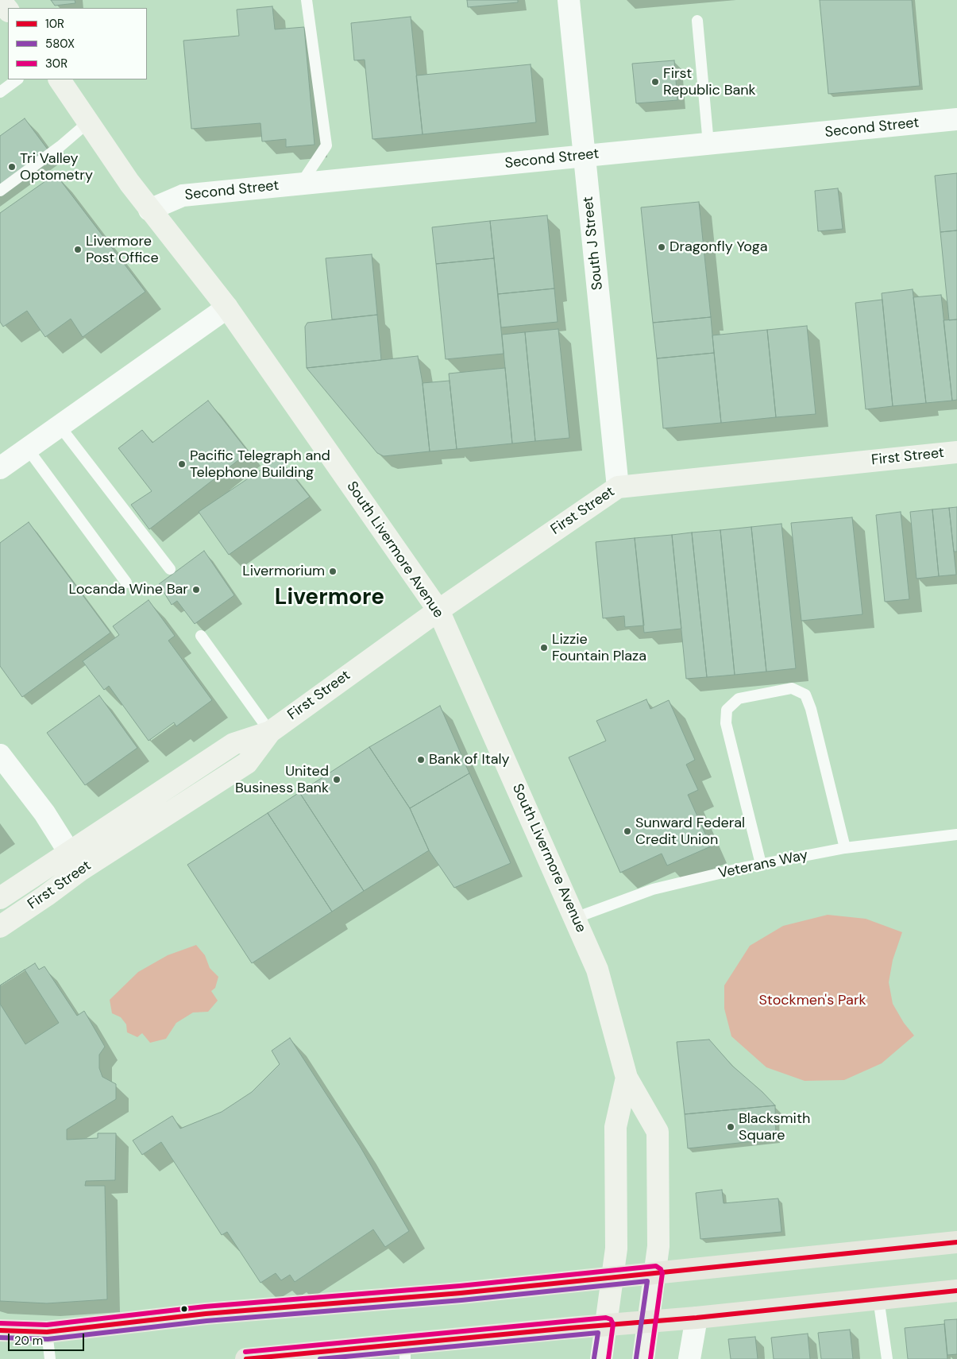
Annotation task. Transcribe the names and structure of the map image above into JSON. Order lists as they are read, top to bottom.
{
  "streets": {
    "main road": ["First Street", "South Livermore Avenue"],
    "street": ["Second Street", "South J Street"],
    "lane": ["Veterans Way"]
  },
  "crossings": [
    ["Second Street", "South J Street"],
    ["Second Street", "South Livermore Avenue"],
    ["South J Street", "First Street"],
    ["First Street", "South Livermore Avenue"],
    ["South Livermore Avenue", "Veterans Way"]
  ],
  "districts": ["Livermore"],
  "parks": ["Stockmen's Park"],
  "places": [
    "First Republic Bank",
    "Tri Valley Optometry",
    "Dragonfly Yoga",
    "Livermore Post Office",
    "Pacific Telegraph and Telephone Building",
    "Livermorium",
    "Locanda Wine Bar",
    "Lizzie Fountain Plaza",
    "Bank of Italy",
    "United Business Bank",
    "Sunward Federal Credit Union",
    "Blacksmith Square"
  ],
  "lines": ["transit line 10R", "transit line 30R", "transit line 580X"],
  "legend": ["10R", "580X", "30R"],
  "scale_bar": "20 m"
}
